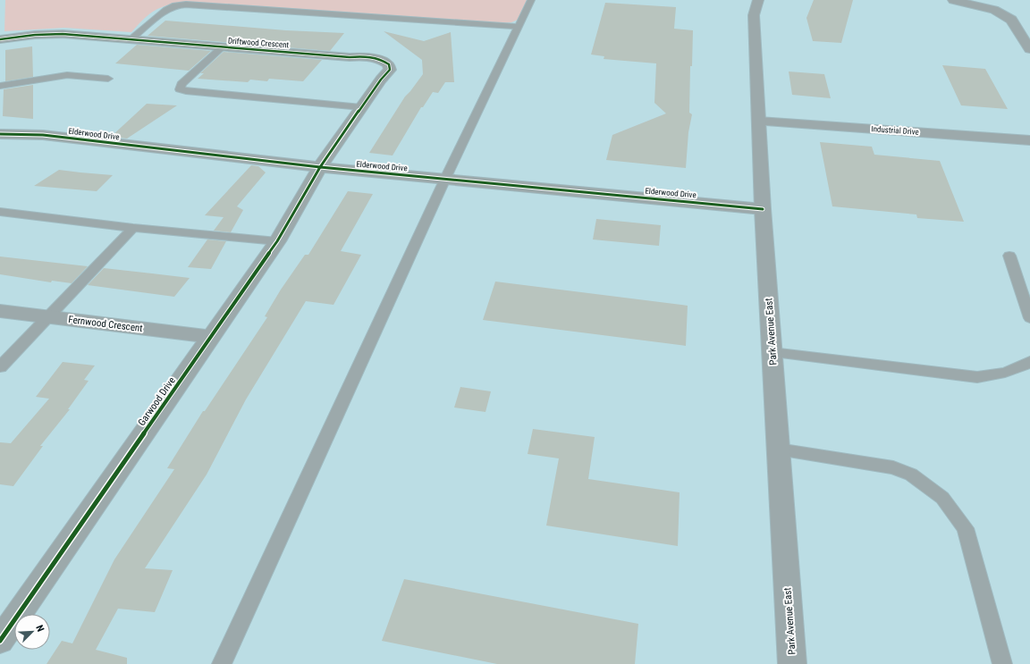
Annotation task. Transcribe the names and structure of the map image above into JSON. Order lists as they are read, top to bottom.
{
  "streets": {
    "street": [
      "Driftwood Crescent",
      "Industrial Drive",
      "Elderwood Drive",
      "Fernwood Crescent",
      "Park Avenue East",
      "Garwood Drive"
    ]
  },
  "crossings": [
    ["Driftwood Crescent", "Elderwood Drive"],
    ["Driftwood Crescent", "Garwood Drive"],
    ["Industrial Drive", "Park Avenue East"],
    ["Elderwood Drive", "Park Avenue East"],
    ["Elderwood Drive", "Garwood Drive"],
    ["Fernwood Crescent", "Garwood Drive"]
  ],
  "north": "top right"
}
